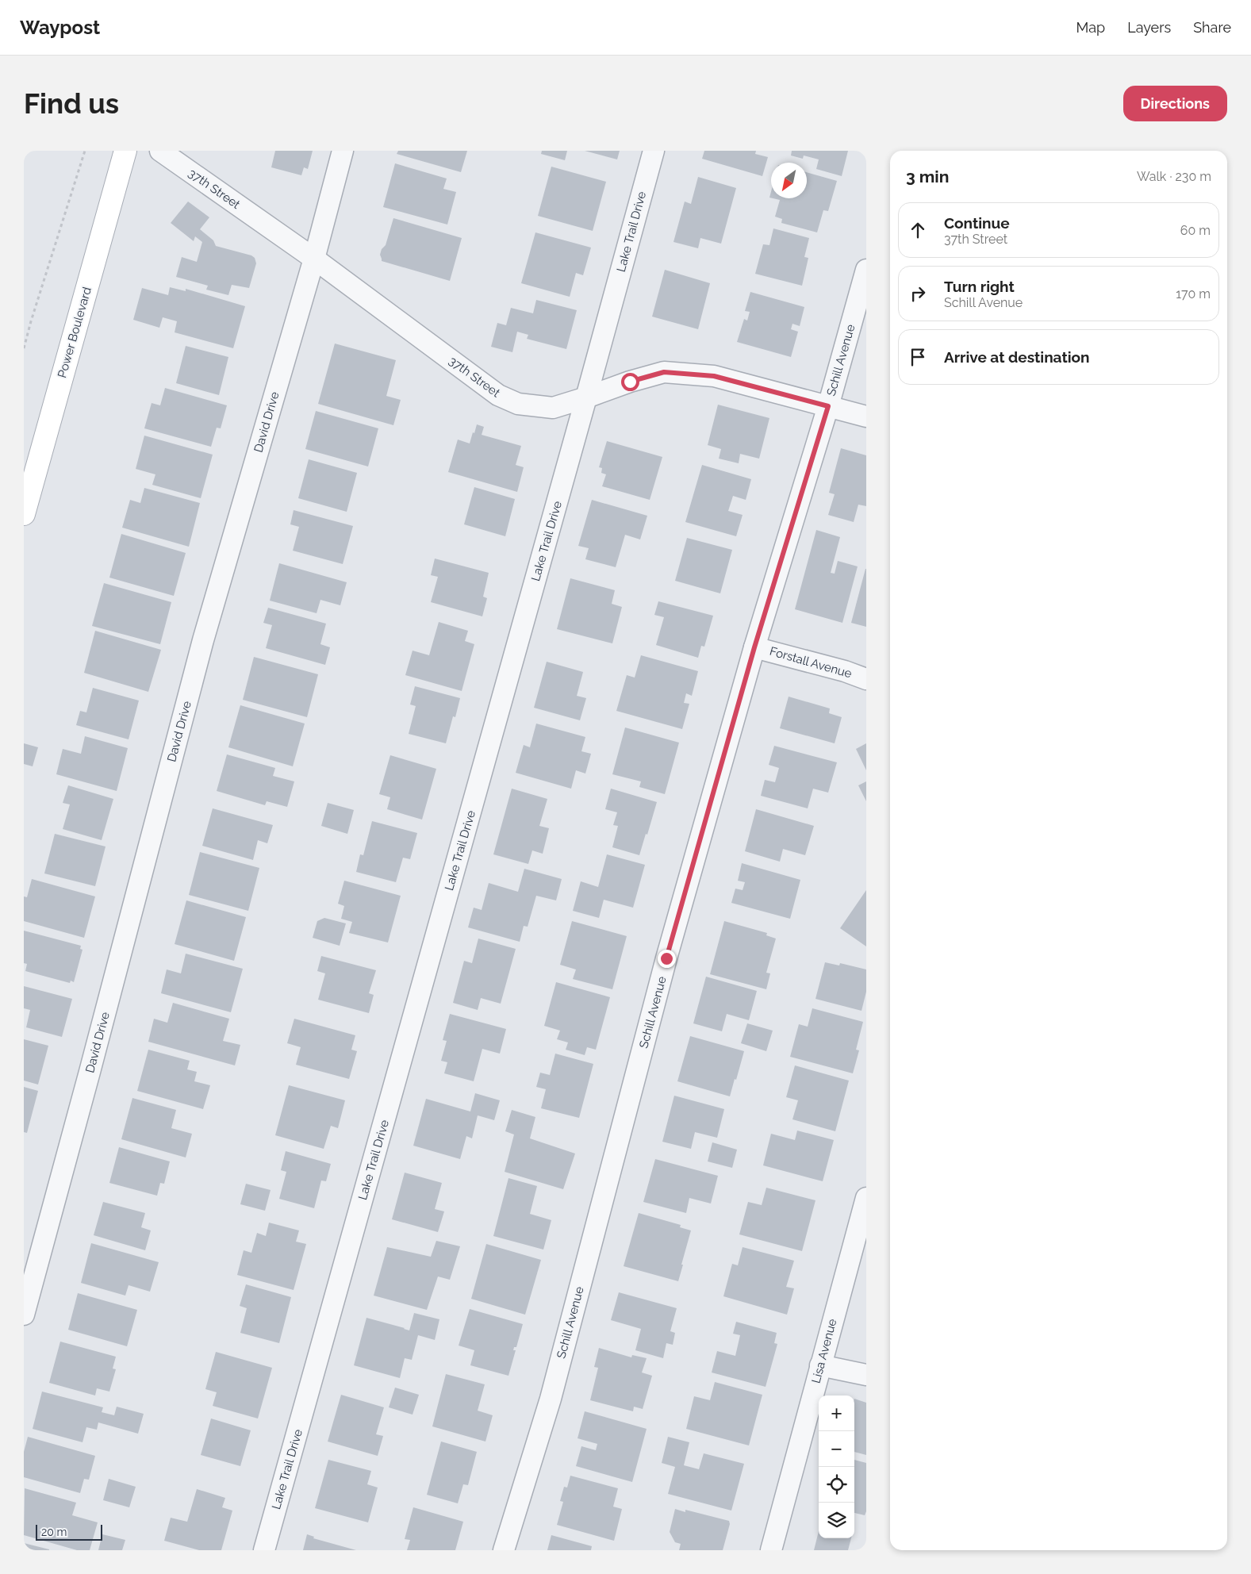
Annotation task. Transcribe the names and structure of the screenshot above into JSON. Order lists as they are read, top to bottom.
{
  "streets": {
    "street": [
      "37th Street",
      "Lake Trail Drive",
      "Power Boulevard",
      "Schill Avenue",
      "David Drive",
      "Forstall Avenue",
      "Lisa Avenue"
    ]
  },
  "crossings": [
    ["37th Street", "Lake Trail Drive"],
    ["37th Street", "Schill Avenue"],
    ["37th Street", "David Drive"],
    ["Schill Avenue", "Forstall Avenue"]
  ],
  "scale_bar": "20 m",
  "north": "bottom left",
  "page": {
    "header": "Waypost",
    "nav": ["Map", "Layers", "Share"],
    "buttons": "Directions",
    "title": "Find us",
    "heading": ["3 min", "Walk · 230 m"],
    "list": [
      ["Continue", "37th Street", "60 m"],
      ["Turn right", "Schill Avenue", "170 m"],
      "Arrive at destination"
    ],
    "map_buttons": ["+", "−"],
    "scale": "20 m"
  }
}
